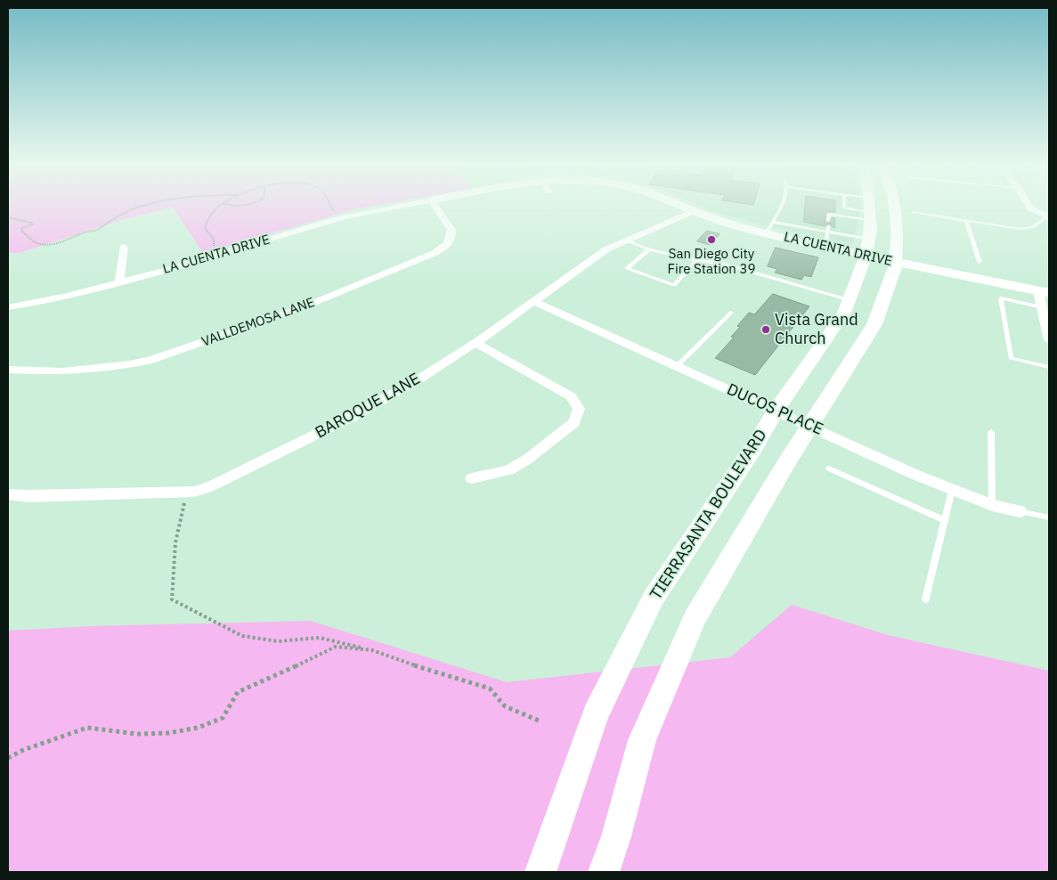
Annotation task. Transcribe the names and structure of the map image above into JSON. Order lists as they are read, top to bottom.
{
  "streets": {
    "main road": ["LA CUENTA DRIVE", "TIERRASANTA BOULEVARD"],
    "street": ["VALLDEMOSA LANE", "BAROQUE LANE", "DUCOS PLACE"]
  },
  "crossings": [
    ["LA CUENTA DRIVE", "BAROQUE LANE"],
    ["LA CUENTA DRIVE", "TIERRASANTA BOULEVARD"],
    ["BAROQUE LANE", "DUCOS PLACE"],
    ["DUCOS PLACE", "TIERRASANTA BOULEVARD"]
  ],
  "places": ["San Diego City Fire Station 39", "Vista Grand Church"]
}
